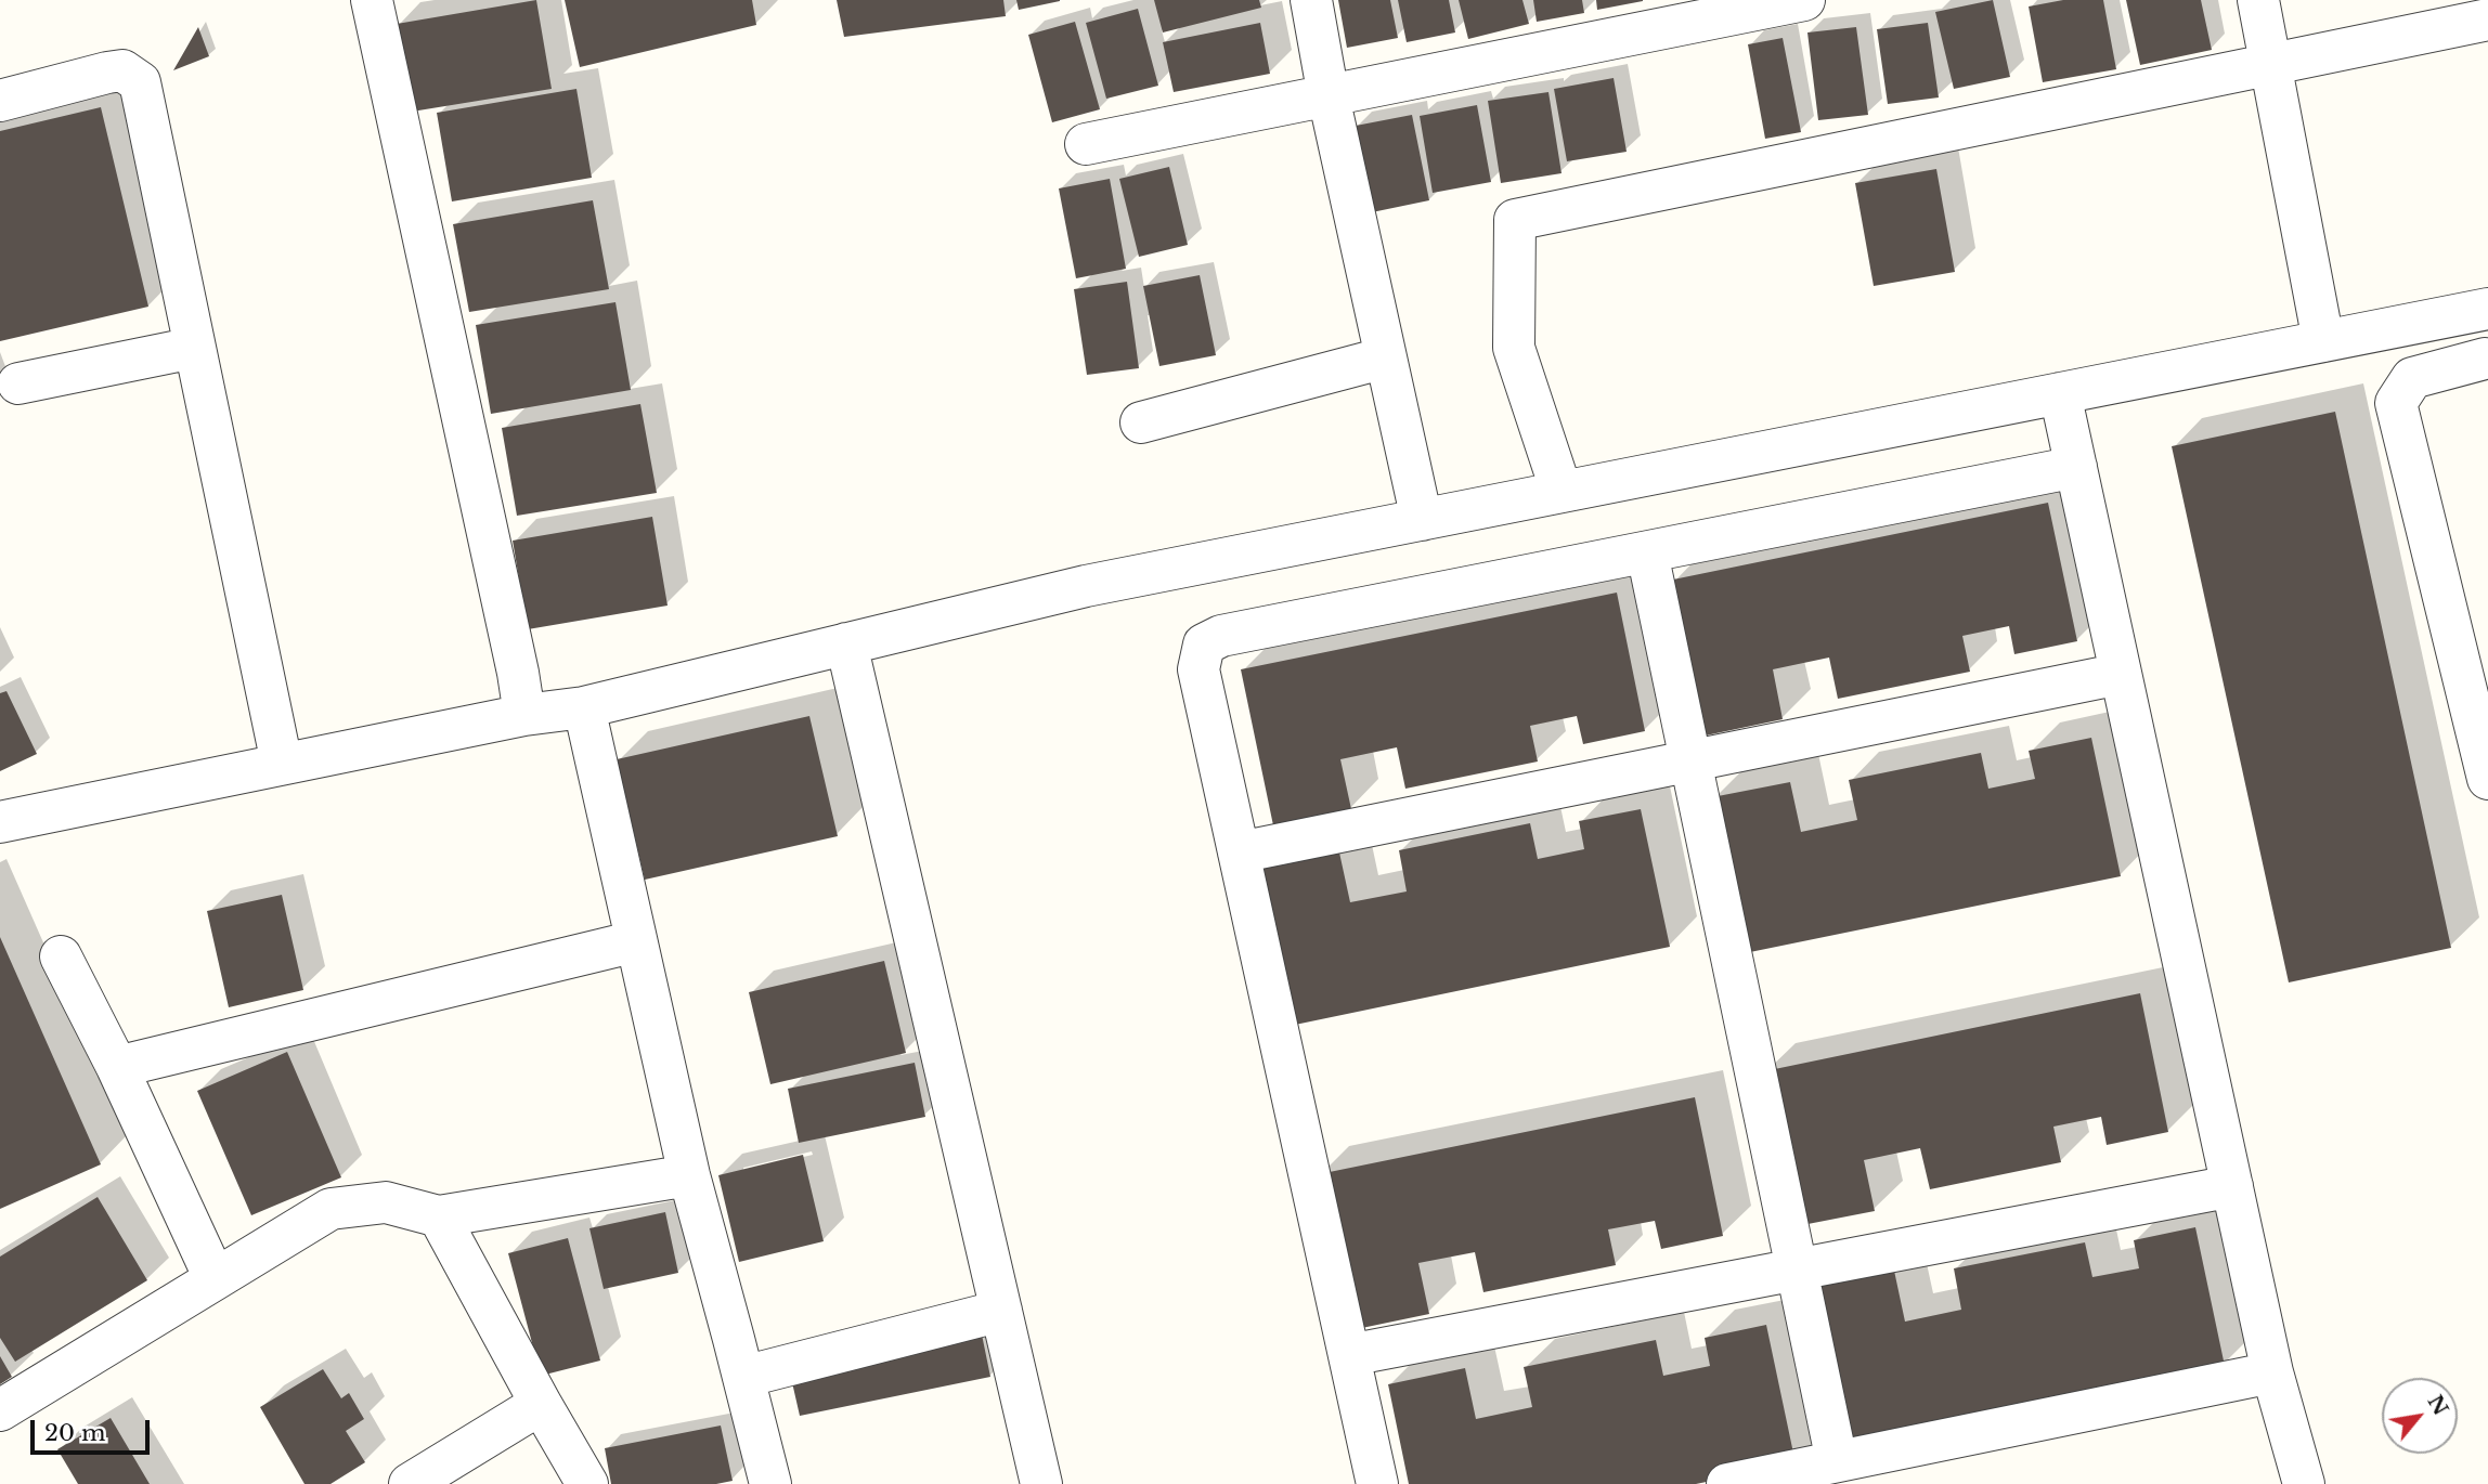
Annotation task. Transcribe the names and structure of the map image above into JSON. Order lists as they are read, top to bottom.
{
  "scale_bar": "20 m",
  "north": "top right"
}
